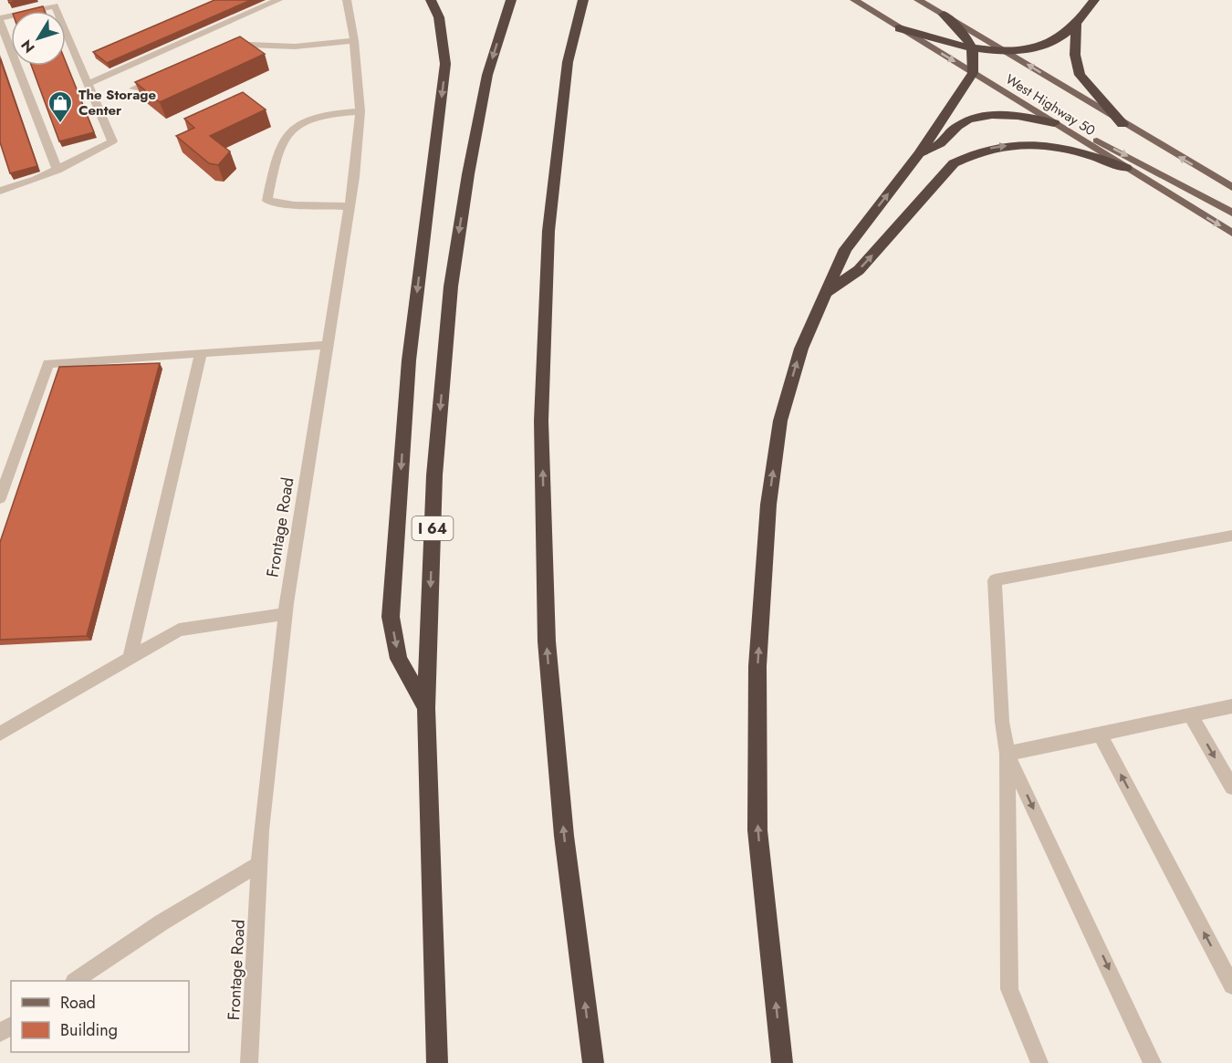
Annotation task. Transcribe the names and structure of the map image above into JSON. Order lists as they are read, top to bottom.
{
  "streets": {
    "highway": ["I 64"],
    "main road": ["West Highway 50"],
    "street": ["Frontage Road"]
  },
  "places": {
    "shop": ["The Storage Center"]
  },
  "legend": ["Road", "Building"],
  "north": "bottom left"
}
